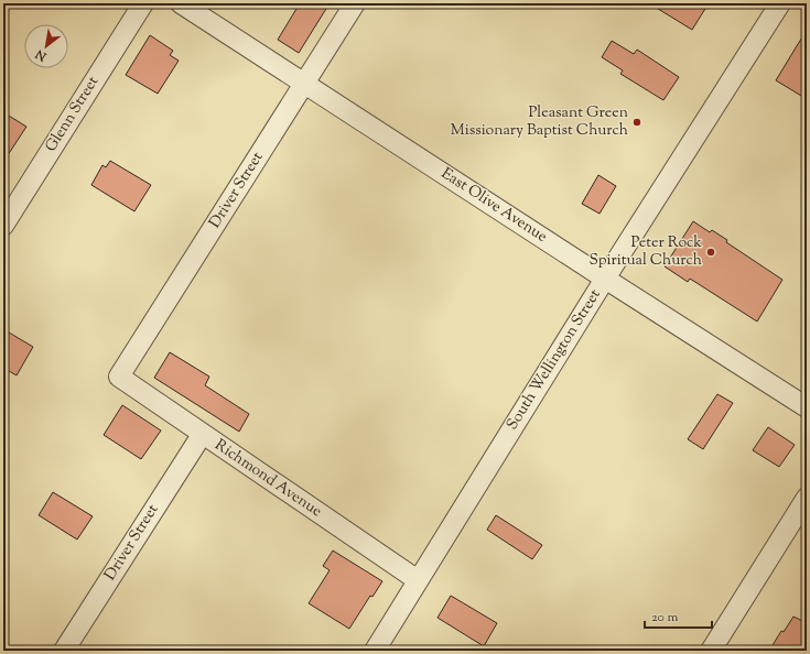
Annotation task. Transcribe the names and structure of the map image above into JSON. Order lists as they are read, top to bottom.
{
  "streets": {
    "street": [
      "Glenn Street",
      "Driver Street",
      "East Olive Avenue",
      "South Wellington Street",
      "Richmond Avenue"
    ]
  },
  "crossings": [
    ["Driver Street", "East Olive Avenue"],
    ["Driver Street", "Richmond Avenue"],
    ["East Olive Avenue", "South Wellington Street"],
    ["South Wellington Street", "Richmond Avenue"]
  ],
  "places": ["Pleasant Green Missionary Baptist Church", "Peter Rock Spiritual Church"],
  "scale_bar": "20 m",
  "north": "bottom left"
}
